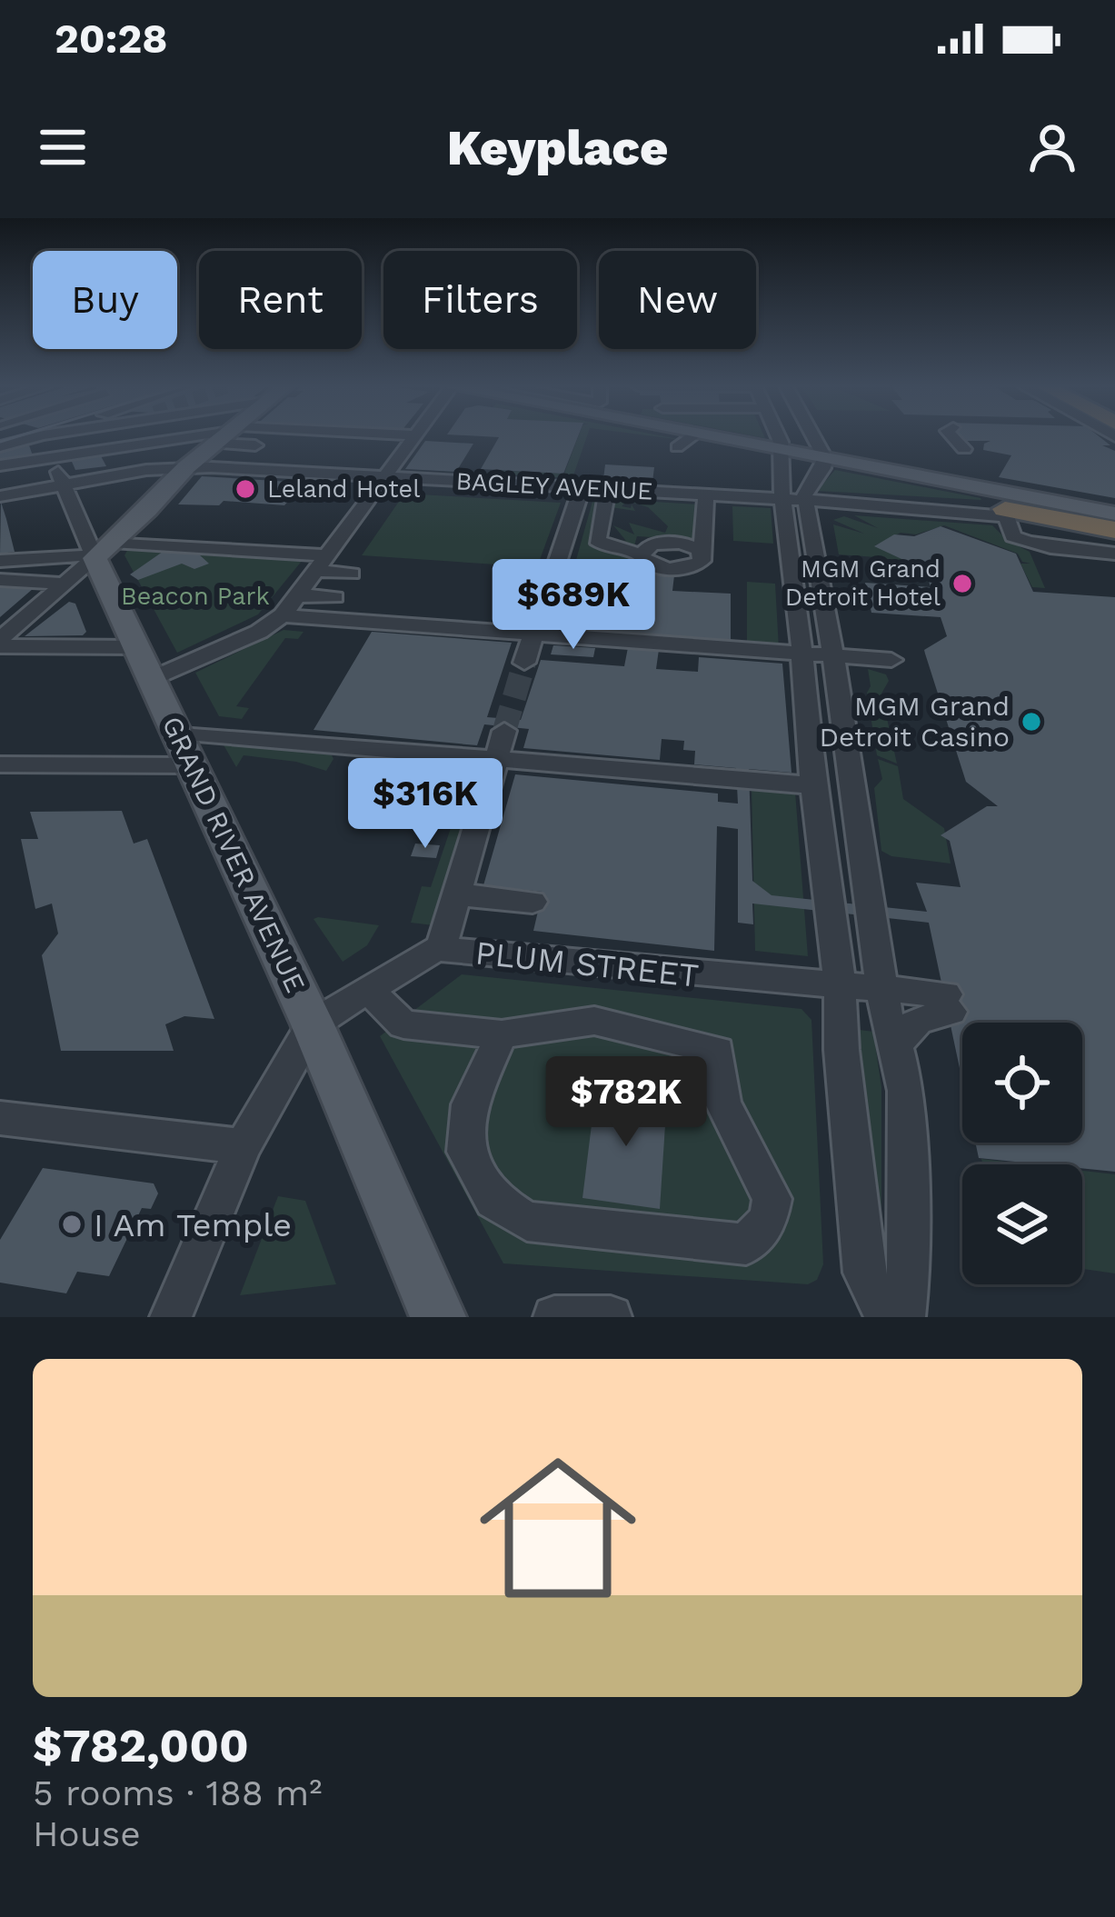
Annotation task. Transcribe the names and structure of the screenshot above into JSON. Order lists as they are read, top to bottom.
{
  "streets": {
    "main road": ["GRAND RIVER AVENUE"],
    "street": ["BAGLEY AVENUE", "PLUM STREET"]
  },
  "crossings": [
    ["BAGLEY AVENUE", "GRAND RIVER AVENUE"],
    ["GRAND RIVER AVENUE", "PLUM STREET"]
  ],
  "parks": ["Beacon Park"],
  "places": [
    "Leland Hotel",
    "MGM Grand Detroit Hotel",
    "MGM Grand Detroit Casino",
    "I Am Temple"
  ],
  "page": {
    "status": "20:28",
    "header": "Keyplace",
    "chip": [
      "Buy",
      "Rent",
      "Filters",
      "New"
    ],
    "price": ["$689K", "$316K", "$782K"],
    "list": [
      {
        "name": "$782,000",
        "note": "5 rooms · 188 m² · House"
      }
    ]
  }
}
